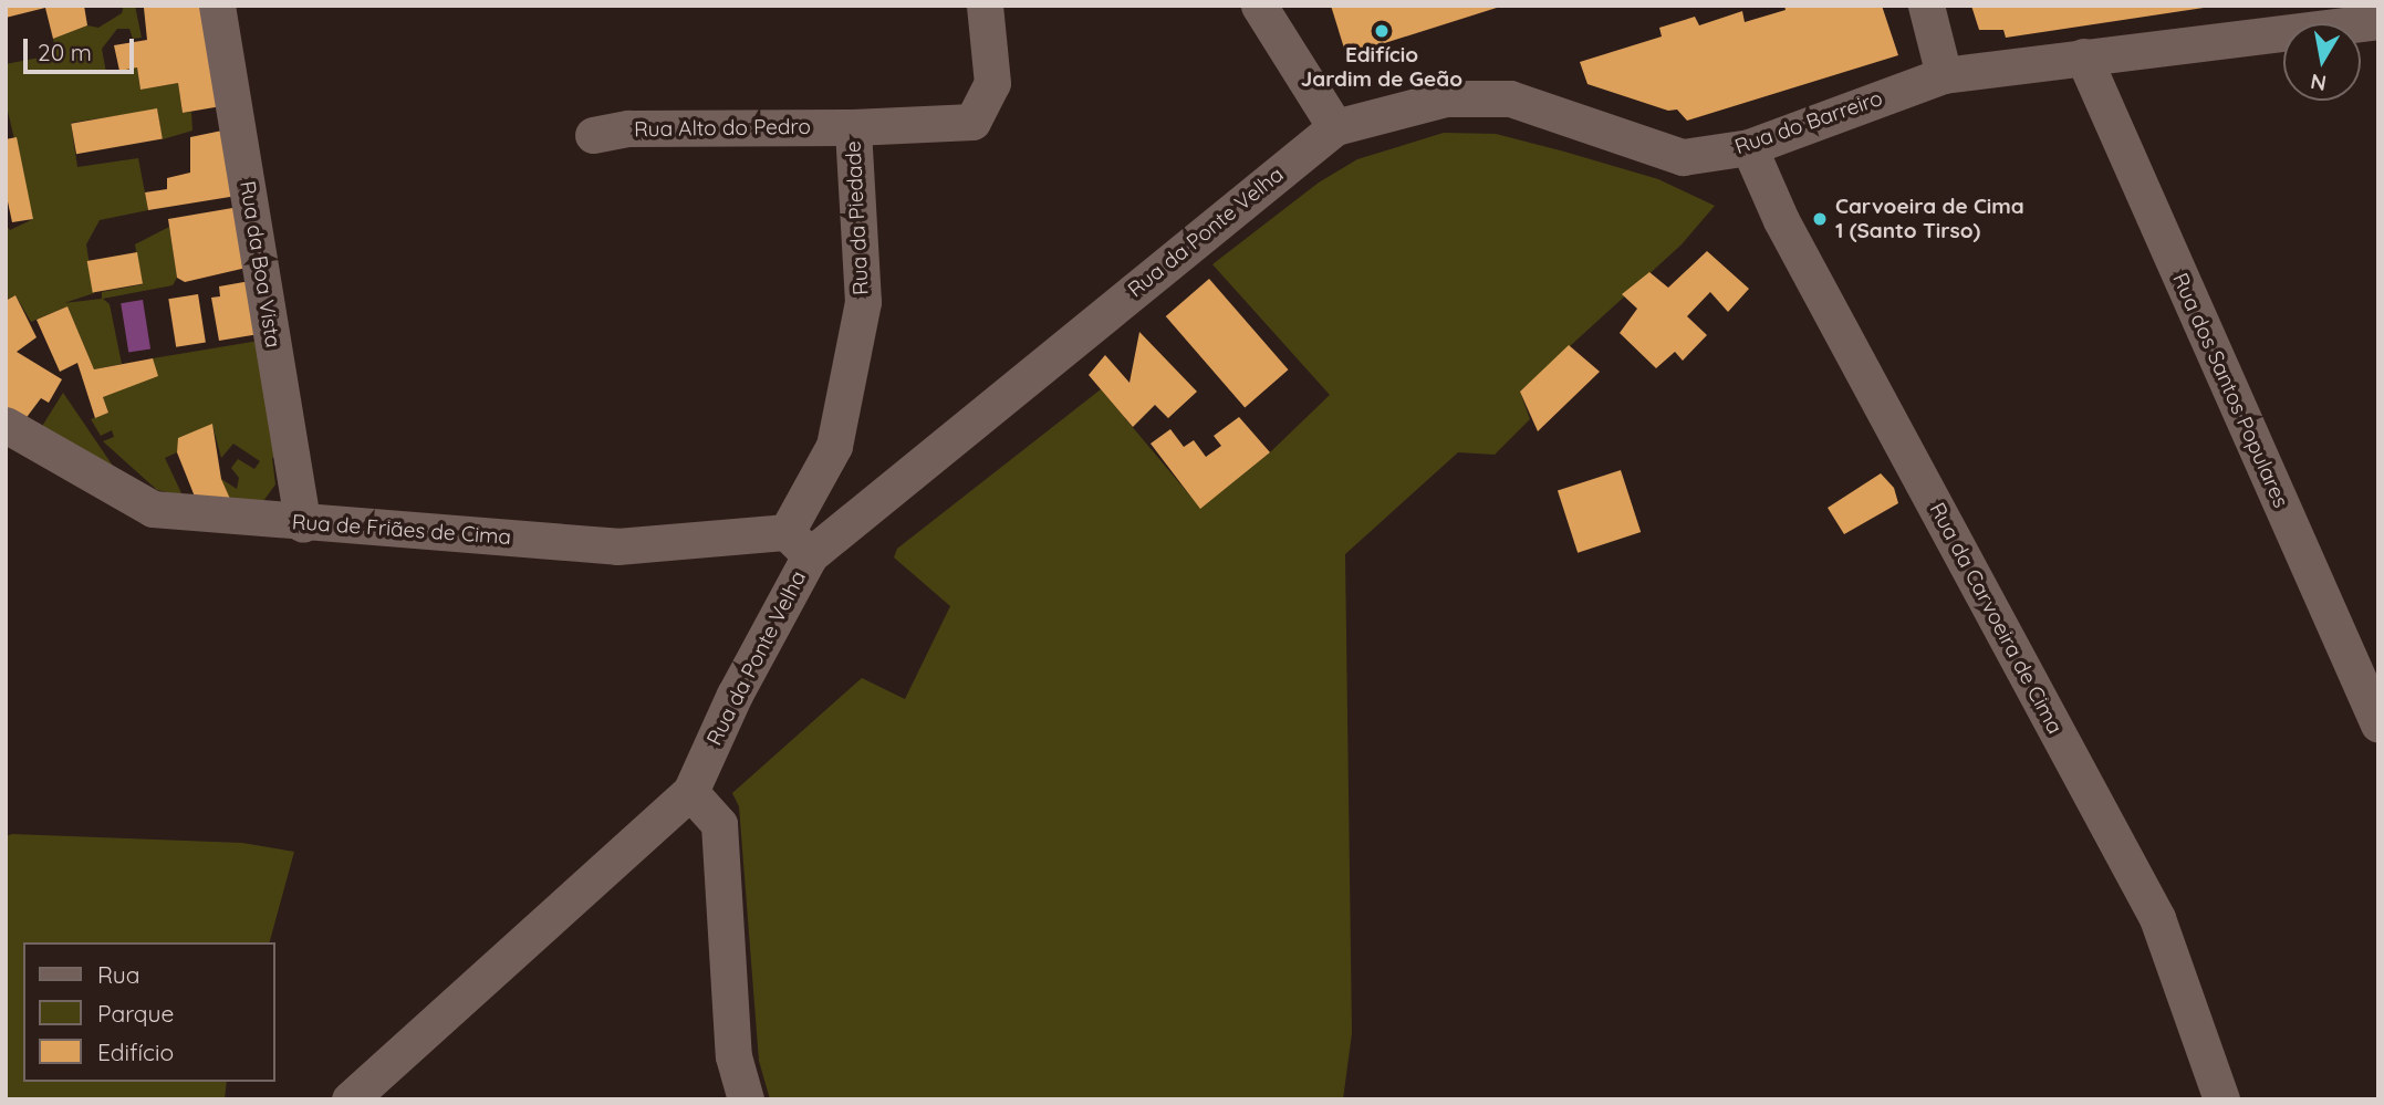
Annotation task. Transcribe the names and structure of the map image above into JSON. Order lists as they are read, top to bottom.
{
  "streets": {
    "street": [
      "Rua do Barreiro",
      "Rua Alto do Pedro",
      "Rua da Piedade",
      "Rua da Ponte Velha",
      "Rua da Boa Vista",
      "Rua dos Santos Populares",
      "Rua de Friães de Cima",
      "Rua da Carvoeira de Cima"
    ]
  },
  "crossings": [
    ["Rua do Barreiro", "Rua da Ponte Velha"],
    ["Rua do Barreiro", "Rua dos Santos Populares"],
    ["Rua do Barreiro", "Rua da Carvoeira de Cima"],
    ["Rua Alto do Pedro", "Rua da Piedade"],
    ["Rua da Piedade", "Rua da Ponte Velha"],
    ["Rua da Piedade", "Rua de Friães de Cima"],
    ["Rua da Ponte Velha", "Rua de Friães de Cima"],
    ["Rua da Boa Vista", "Rua de Friães de Cima"]
  ],
  "places": ["Edifício Jardim de Geão", "Carvoeira de Cima 1 (Santo Tirso)"],
  "legend": ["Rua", "Parque", "Edifício"],
  "scale_bar": "20 m",
  "north": "bottom"
}
